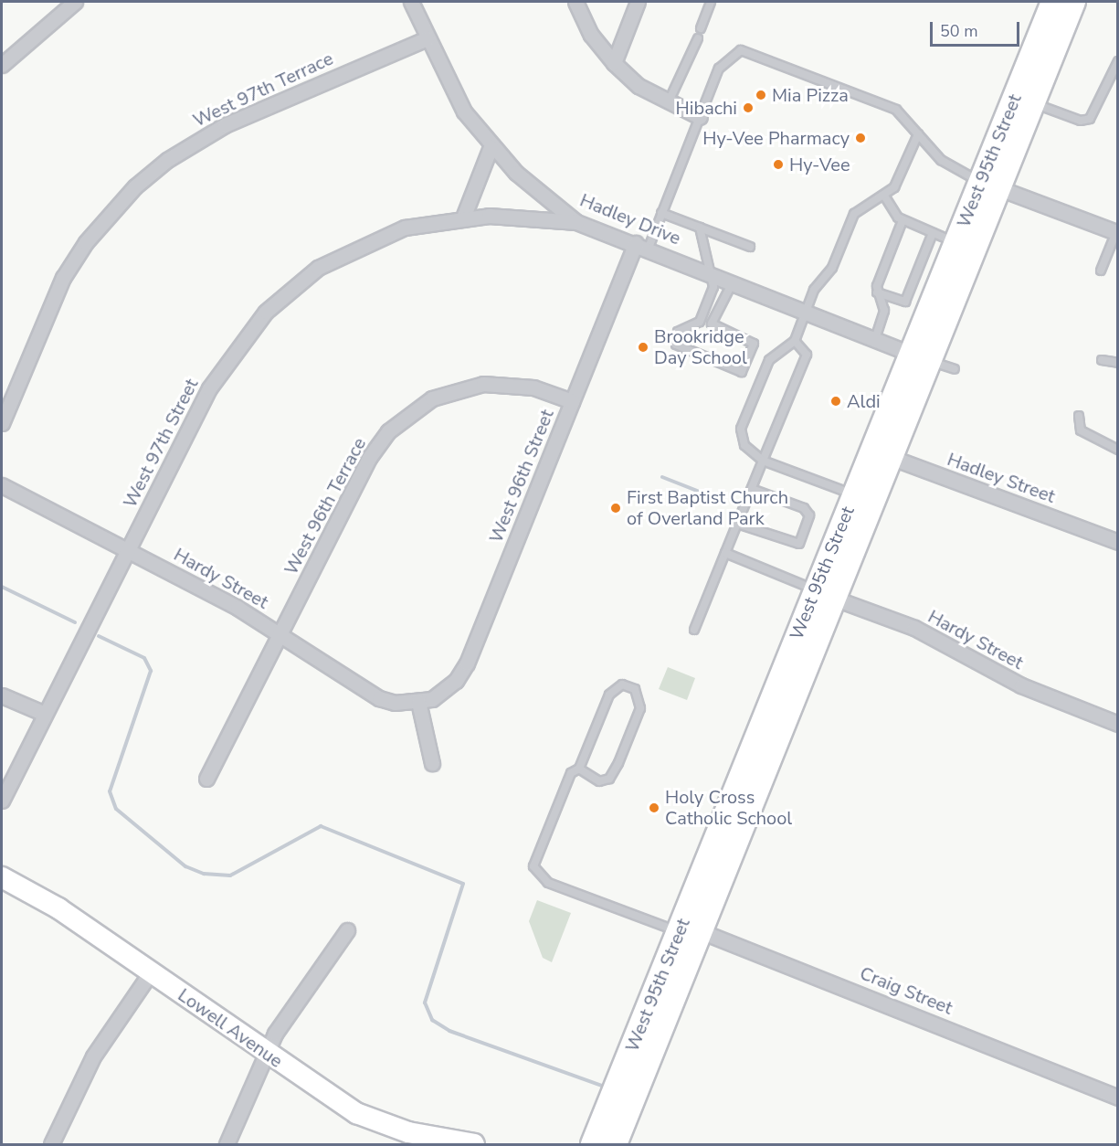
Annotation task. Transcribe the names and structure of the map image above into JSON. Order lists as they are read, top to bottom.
{
  "streets": {
    "main road": ["West 95th Street"],
    "street": [
      "West 97th Terrace",
      "Hadley Drive",
      "West 97th Street",
      "West 96th Street",
      "Hadley Street",
      "West 96th Terrace",
      "Hardy Street",
      "Craig Street",
      "Lowell Avenue"
    ]
  },
  "crossings": [
    ["West 97th Terrace", "Hadley Drive"],
    ["West 95th Street", "Hadley Drive"],
    ["West 95th Street", "Hadley Street"],
    ["West 95th Street", "Hardy Street"],
    ["West 95th Street", "Craig Street"],
    ["Hadley Drive", "West 97th Street"],
    ["Hadley Drive", "West 96th Street"],
    ["West 97th Street", "Hardy Street"],
    ["West 96th Street", "West 96th Terrace"],
    ["West 96th Street", "Hardy Street"],
    ["West 96th Terrace", "Hardy Street"]
  ],
  "places": [
    "Mia Pizza",
    "Hibachi",
    "Hy-Vee Pharmacy",
    "Hy-Vee",
    "Brookridge Day School",
    "Aldi",
    "First Baptist Church of Overland Park",
    "Holy Cross Catholic School"
  ],
  "scale_bar": "50 m"
}
